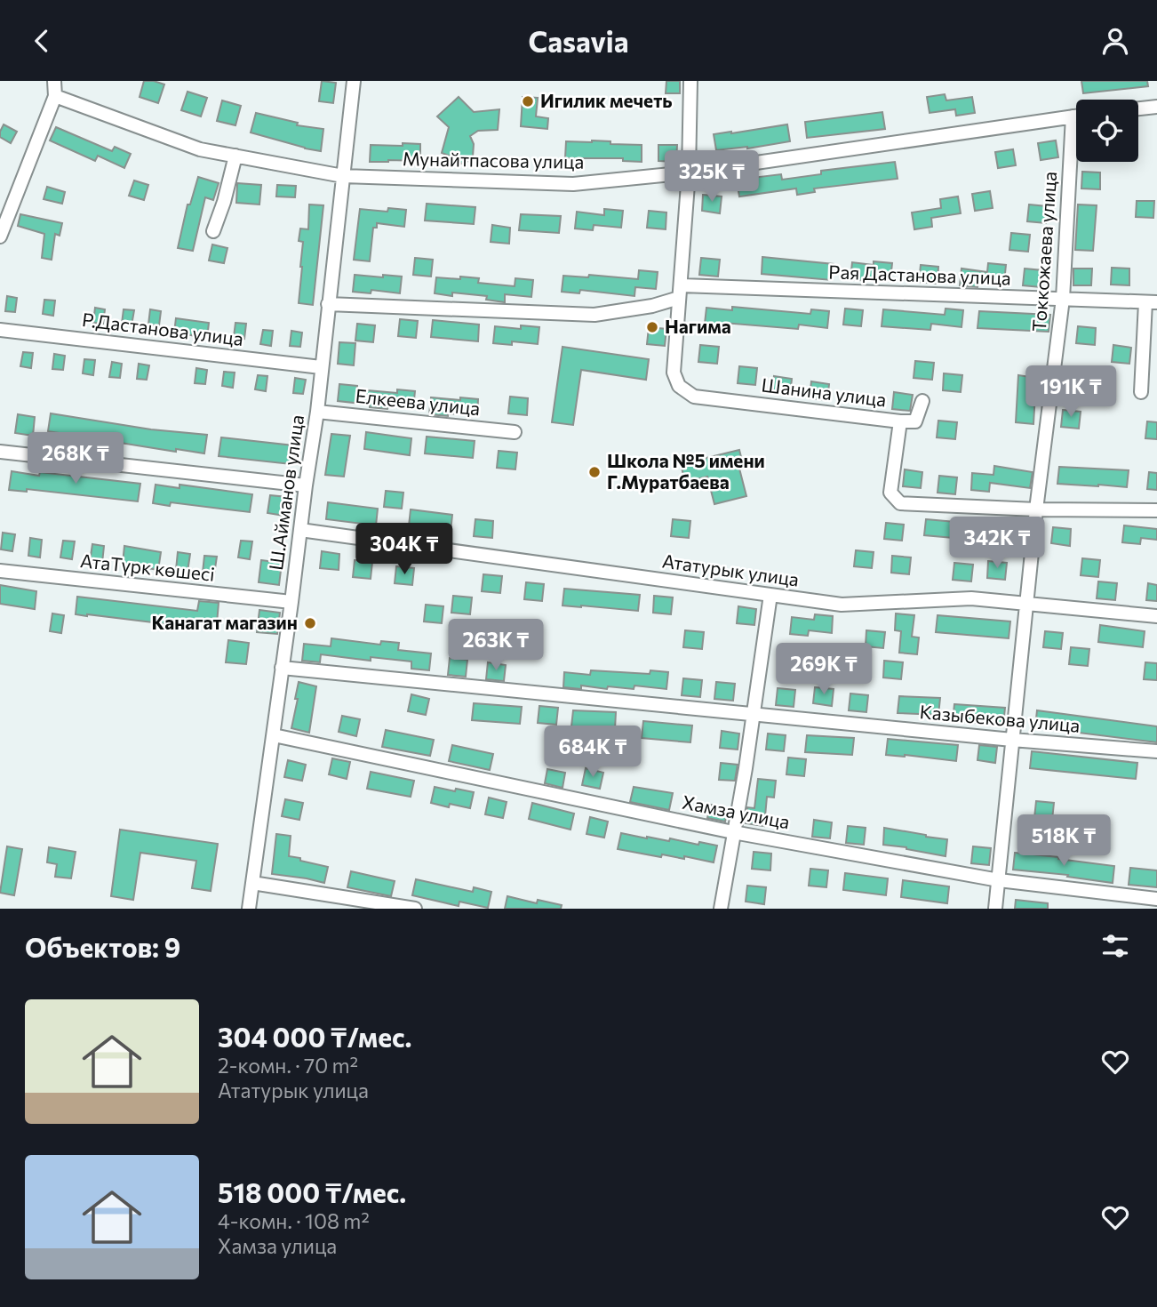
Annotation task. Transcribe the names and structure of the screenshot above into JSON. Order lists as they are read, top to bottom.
{
  "streets": {
    "street": [
      "Мунайтпасова улица",
      "Токкожаева улица",
      "Рая Дастанова улица",
      "Р.Дастанова улица",
      "Шанина улица",
      "Елкеева улица",
      "Ш.Айманов улица",
      "АтаТүрк көшесі",
      "Ататурык улица",
      "Казыбекова улица",
      "Хамза улица"
    ]
  },
  "crossings": [
    ["Мунайтпасова улица", "Токкожаева улица"],
    ["Мунайтпасова улица", "Шанина улица"],
    ["Мунайтпасова улица", "Ш.Айманов улица"],
    ["Токкожаева улица", "Рая Дастанова улица"],
    ["Токкожаева улица", "Шанина улица"],
    ["Токкожаева улица", "Ататурык улица"],
    ["Токкожаева улица", "Казыбекова улица"],
    ["Токкожаева улица", "Хамза улица"],
    ["Рая Дастанова улица", "Шанина улица"],
    ["Рая Дастанова улица", "Ш.Айманов улица"],
    ["Р.Дастанова улица", "Ш.Айманов улица"],
    ["Елкеева улица", "Ш.Айманов улица"],
    ["Ш.Айманов улица", "АтаТүрк көшесі"],
    ["Ш.Айманов улица", "Ататурык улица"],
    ["Ш.Айманов улица", "Казыбекова улица"],
    ["Ш.Айманов улица", "Хамза улица"]
  ],
  "places": [
    "Игилик мечеть",
    "Нагима",
    "Школа №5 имени Г.Муратбаева",
    "Канагат магазин"
  ],
  "page": {
    "header": "Casavia",
    "price": [
      "325K ₸",
      "191K ₸",
      "268K ₸",
      "342K ₸",
      "304K ₸",
      "263K ₸",
      "269K ₸",
      "684K ₸",
      "518K ₸"
    ],
    "heading": "Объектов: 9",
    "list": [
      {
        "name": "304 000 ₸/мес.",
        "note": "2-комн. · 70 m² · Ататурык улица"
      },
      {
        "name": "518 000 ₸/мес.",
        "note": "4-комн. · 108 m² · Хамза улица"
      }
    ]
  }
}
